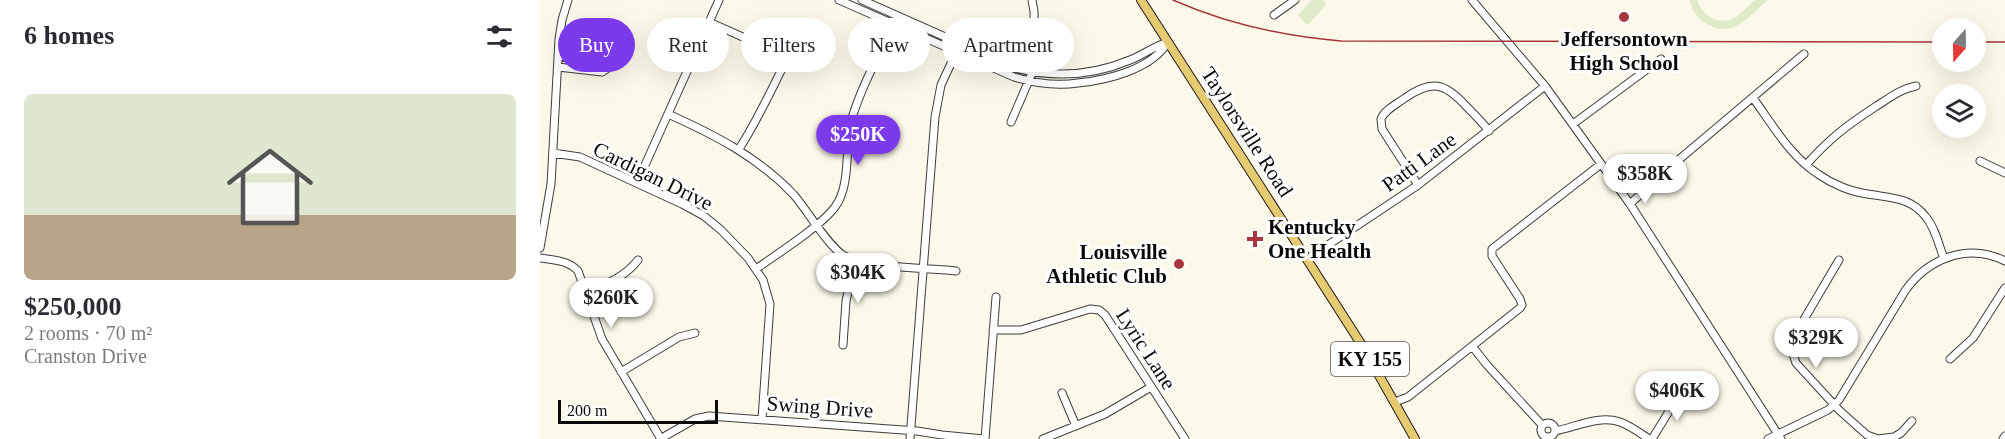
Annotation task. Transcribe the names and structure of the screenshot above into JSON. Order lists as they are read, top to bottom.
{
  "streets": {
    "main road": ["Taylorsville Road", "KY 155"],
    "street": [
      "Patti Lane",
      "Cardigan Drive",
      "Lyric Lane",
      "Swing Drive"
    ]
  },
  "crossings": [
    ["Taylorsville Road", "Patti Lane"],
    ["Cardigan Drive", "Swing Drive"]
  ],
  "places": {
    "other": ["Jeffersontown High School", "Louisville Athletic Club"],
    "health": ["Kentucky One Health"]
  },
  "scale_bar": "200 m",
  "north": "bottom",
  "page": {
    "heading": "6 homes",
    "chip": [
      "Buy",
      "Rent",
      "Filters",
      "New",
      "Apartment"
    ],
    "list": [
      {
        "name": "$250,000",
        "note": "2 rooms · 70 m² · Cranston Drive"
      }
    ],
    "price": [
      "$250K",
      "$358K",
      "$304K",
      "$260K",
      "$329K",
      "$406K"
    ],
    "scale": "200 m"
  }
}
